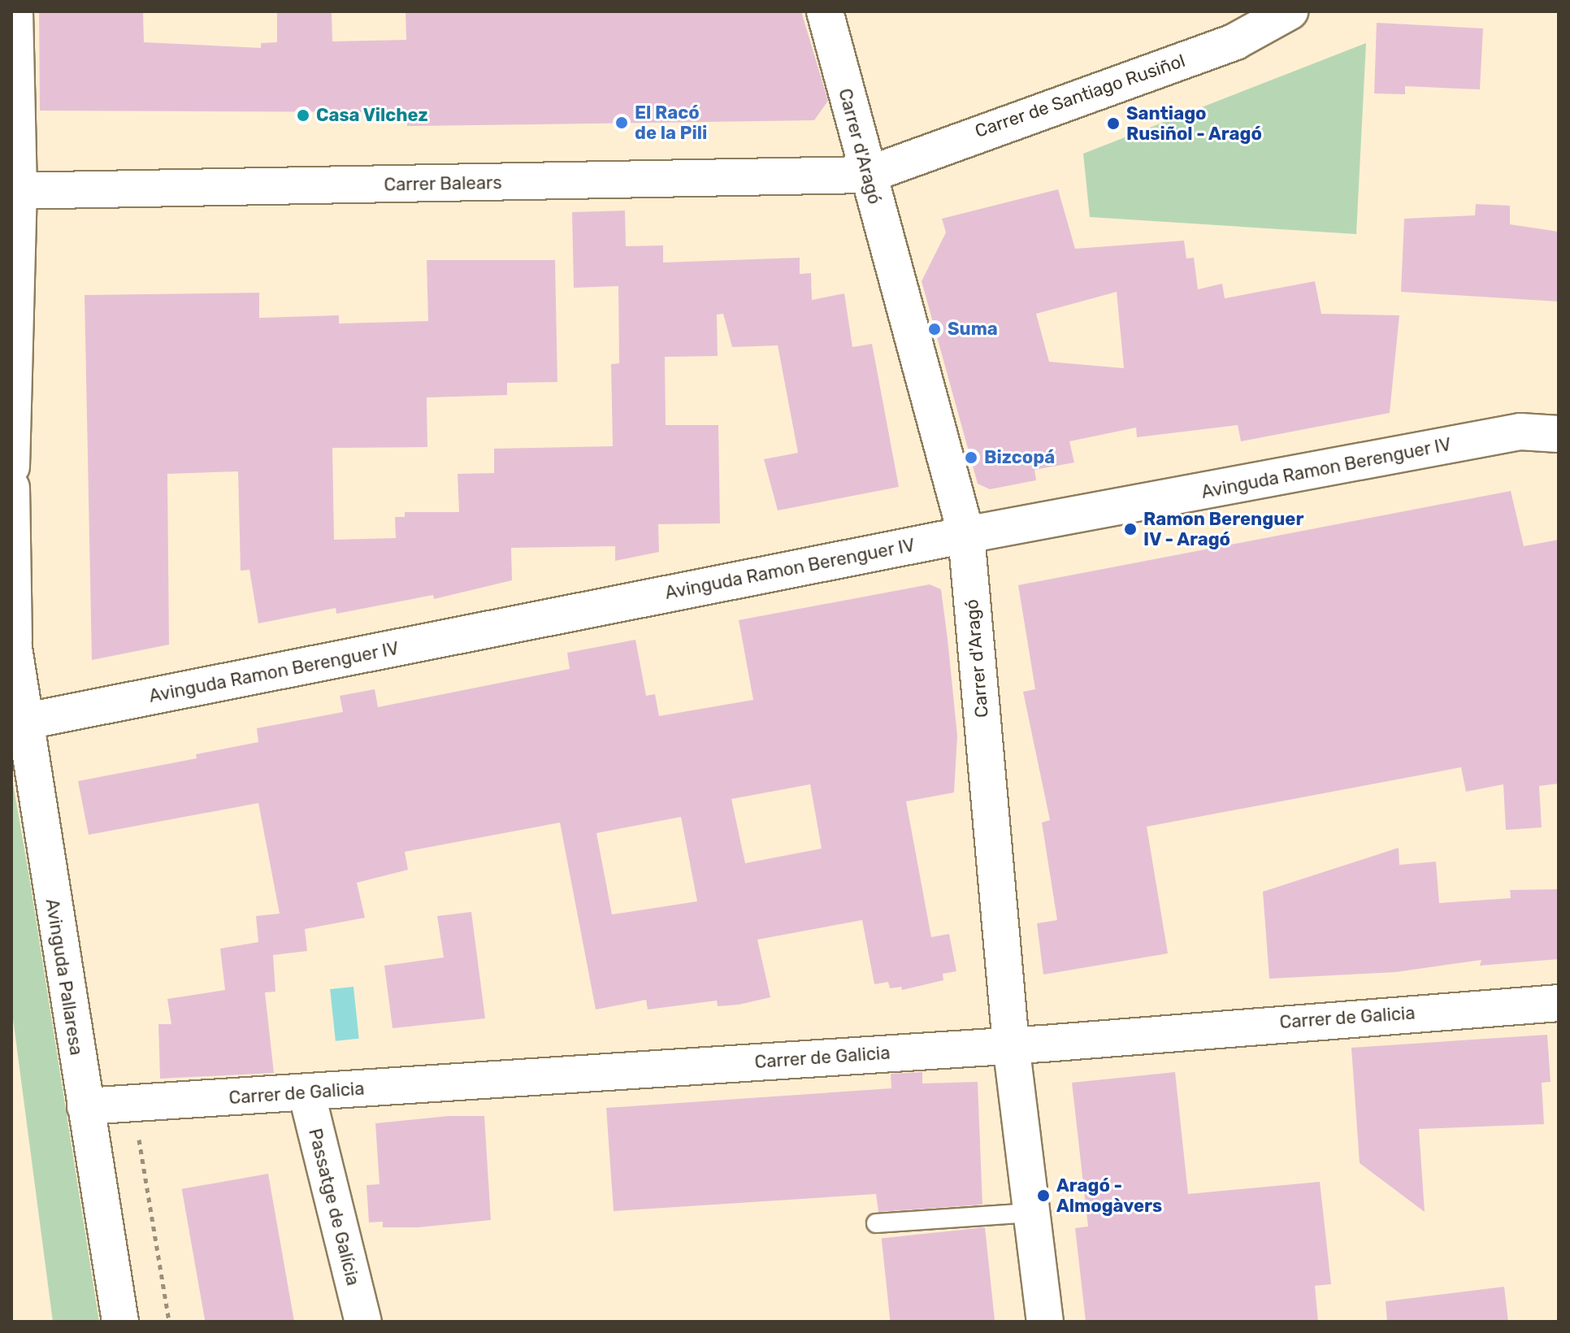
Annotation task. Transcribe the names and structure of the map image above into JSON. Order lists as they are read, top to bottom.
{
  "streets": {
    "street": [
      "Carrer de Santiago Rusiñol",
      "Carrer d'Aragó",
      "Carrer Balears",
      "Avinguda Ramon Berenguer IV",
      "Avinguda Pallaresa",
      "Carrer de Galicia",
      "Passatge de Galícia"
    ]
  },
  "crossings": [
    ["Carrer de Santiago Rusiñol", "Carrer d'Aragó"],
    ["Carrer de Santiago Rusiñol", "Carrer Balears"],
    ["Carrer d'Aragó", "Carrer Balears"],
    ["Carrer d'Aragó", "Avinguda Ramon Berenguer IV"],
    ["Carrer d'Aragó", "Carrer de Galicia"],
    ["Avinguda Ramon Berenguer IV", "Avinguda Pallaresa"],
    ["Avinguda Pallaresa", "Carrer de Galicia"],
    ["Carrer de Galicia", "Passatge de Galícia"]
  ],
  "places": [
    "Casa Vilchez",
    "El Racó de la Pili",
    "Santiago Rusiñol - Aragó",
    "Suma",
    "Bizcopá",
    "Ramon Berenguer IV - Aragó",
    "Aragó - Almogàvers"
  ]
}
